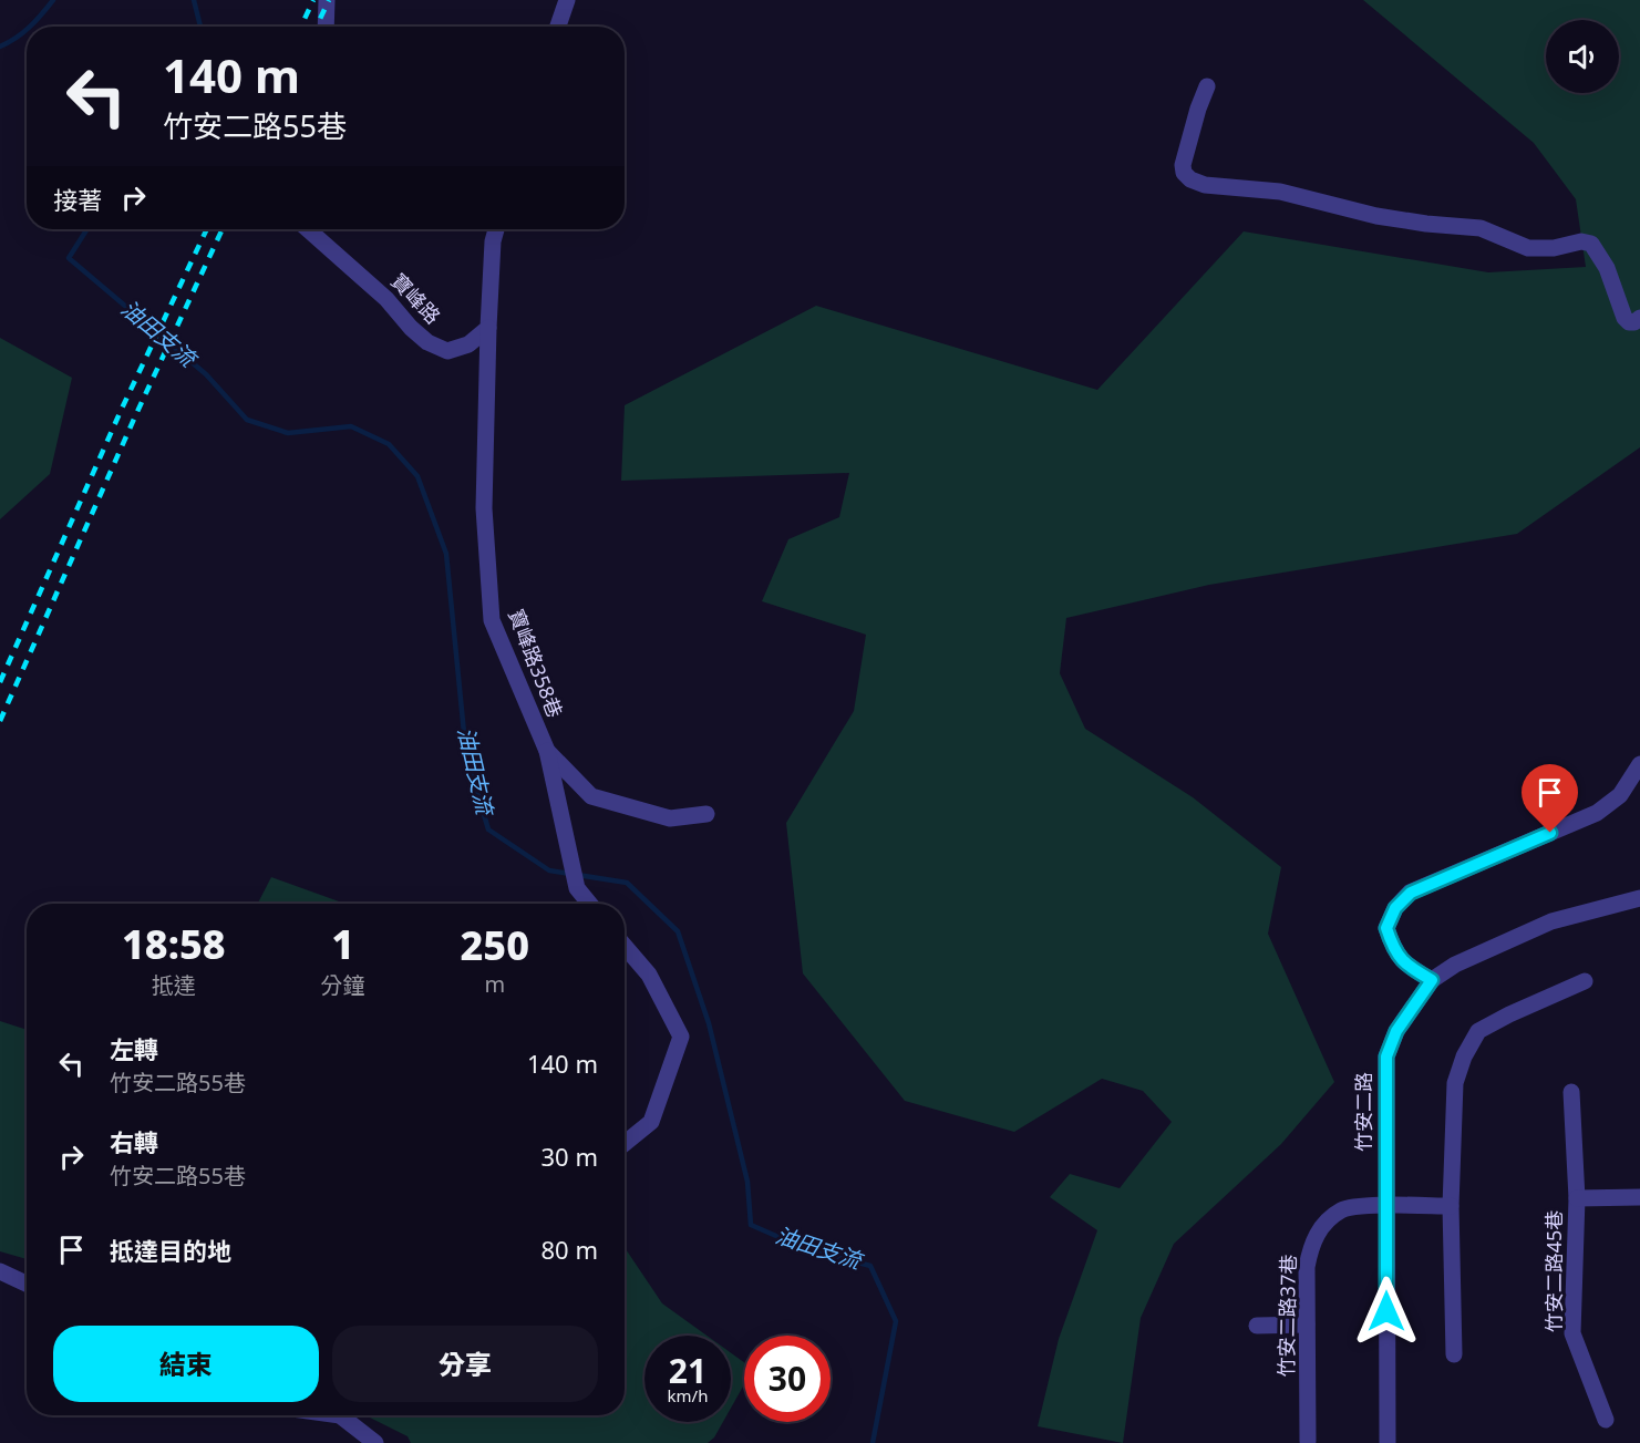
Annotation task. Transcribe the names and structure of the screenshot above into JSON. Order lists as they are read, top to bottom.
{
  "streets": {
    "street": [
      "寶峰路",
      "寶峰路358巷",
      "竹安二路",
      "竹安二路45巷",
      "竹安二路37巷"
    ]
  },
  "crossings": [
    ["寶峰路", "寶峰路358巷"],
    ["竹安二路", "竹安二路37巷"]
  ],
  "water": ["油田支流"],
  "page": {
    "turn": ["140 m", "竹安二路55巷"],
    "then": "接著",
    "eta": [
      "18:58",
      "抵達",
      "1",
      "分鐘",
      "250",
      "m"
    ],
    "list": [
      {
        "name": "左轉",
        "note": "竹安二路55巷",
        "value": "140 m"
      },
      {
        "name": "右轉",
        "note": "竹安二路55巷",
        "value": "30 m"
      },
      {
        "name": "抵達目的地",
        "value": "80 m"
      }
    ],
    "buttons": ["結束", "分享"],
    "speed": "21 km/h",
    "limit": "30"
  }
}
